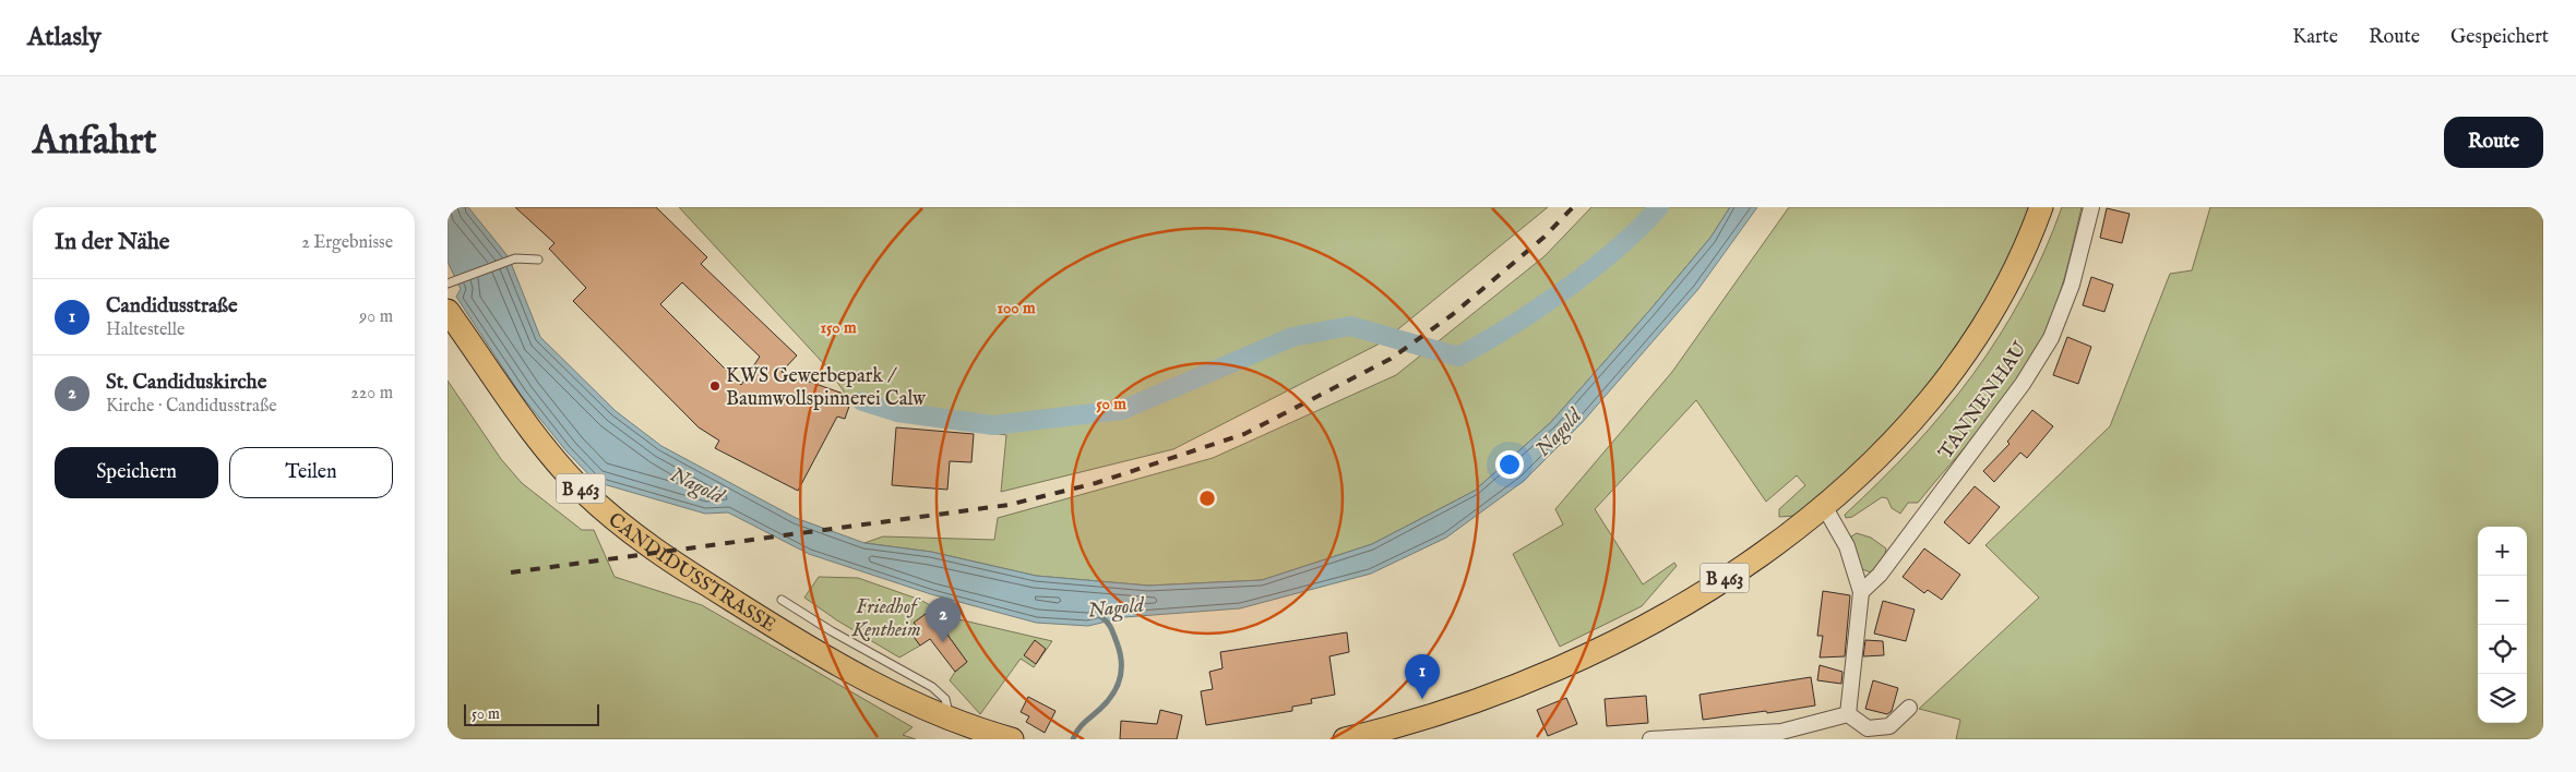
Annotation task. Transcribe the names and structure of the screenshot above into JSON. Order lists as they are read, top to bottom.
{
  "streets": {
    "main road": ["B 463", "CANDIDUSSTRASSE"],
    "street": ["TANNENHAU"]
  },
  "water": ["Nagold"],
  "parks": ["Friedhof Kentheim"],
  "places": ["KWS Gewerbepark / Baumwollspinnerei Calw"],
  "scale_bar": "50 m",
  "page": {
    "header": "Atlasly",
    "nav": ["Karte", "Route", "Gespeichert"],
    "buttons": [
      "Route",
      ["Speichern", "Teilen"]
    ],
    "title": "Anfahrt",
    "heading": ["In der Nähe", "2 Ergebnisse"],
    "list": [
      {
        "mark": "1",
        "name": "Candidusstraße",
        "note": "Haltestelle",
        "value": "90 m"
      },
      {
        "mark": "2",
        "name": "St. Candiduskirche",
        "note": "Kirche · Candidusstraße",
        "value": "220 m"
      }
    ],
    "map_buttons": ["+", "−"],
    "pins": ["2", "1"],
    "scale": "50 m"
  },
  "rings": ["100 m", "150 m", "50 m"]
}
